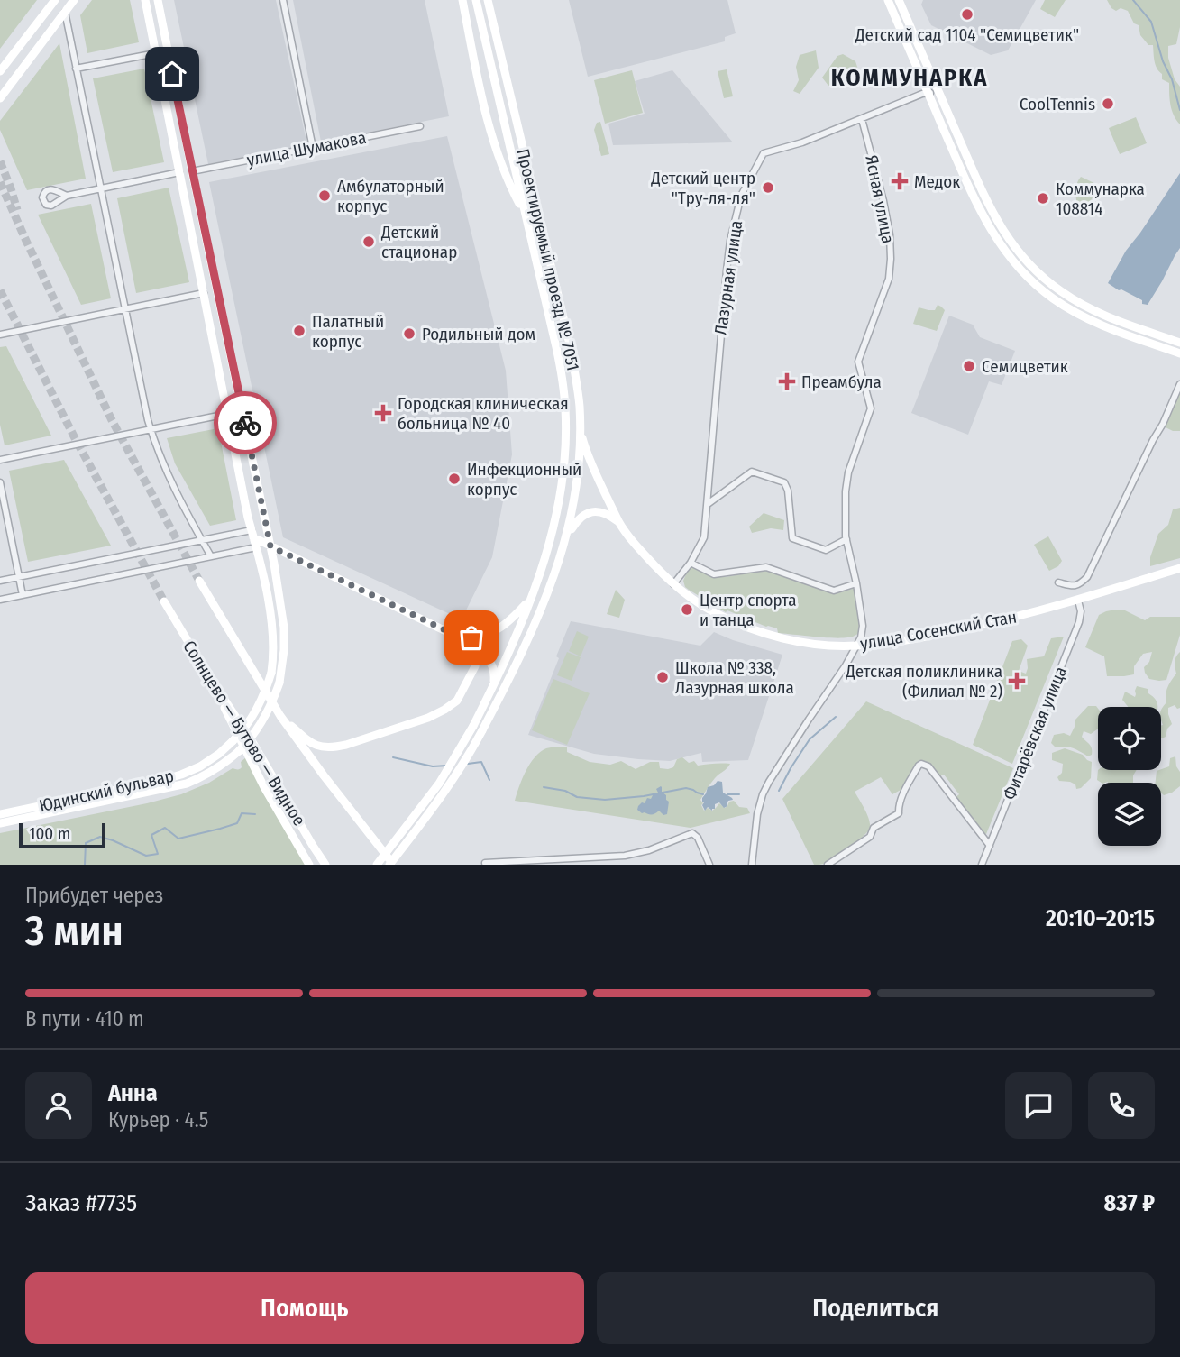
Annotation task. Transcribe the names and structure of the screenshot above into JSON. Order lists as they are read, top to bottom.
{
  "streets": {
    "main road": [
      "Проектируемый проезд № 7051",
      "улица Сосенский Стан",
      "Солнцево — Бутово — Видное",
      "Юдинский бульвар"
    ],
    "street": [
      "улица Шумакова",
      "Ясная улица",
      "Лазурная улица",
      "Фитарёвская улица"
    ]
  },
  "crossings": [
    ["Ясная улица", "Лазурная улица"],
    ["Ясная улица", "улица Сосенский Стан"],
    ["Проектируемый проезд № 7051", "улица Сосенский Стан"],
    ["Лазурная улица", "улица Сосенский Стан"],
    ["улица Сосенский Стан", "Фитарёвская улица"]
  ],
  "districts": ["КОММУНАРКА"],
  "places": {
    "other": [
      "Детский сад 1104 \"Семицветик\"",
      "CoolTennis",
      "Детский центр \"Тру-ля-ля\"",
      "Амбулаторный корпус",
      "Коммунарка 108814",
      "Детский стационар",
      "Палатный корпус",
      "Родильный дом",
      "Семицветик",
      "Инфекционный корпус",
      "Центр спорта и танца",
      "Школа № 338, Лазурная школа"
    ],
    "health": [
      "Медок",
      "Преамбула",
      "Городская клиническая больница № 40",
      "Детская поликлиника (Филиал № 2)"
    ]
  },
  "scale_bar": "100 m",
  "page": {
    "scale": "100 m",
    "heading": ["3 мин", "Прибудет через", "20:10–20:15"],
    "panel": [
      "Анна",
      "Курьер · 4.5",
      "Заказ #7735",
      "837 ₽"
    ],
    "bar": "В пути · 410 m",
    "buttons": ["Помощь", "Поделиться"]
  }
}
